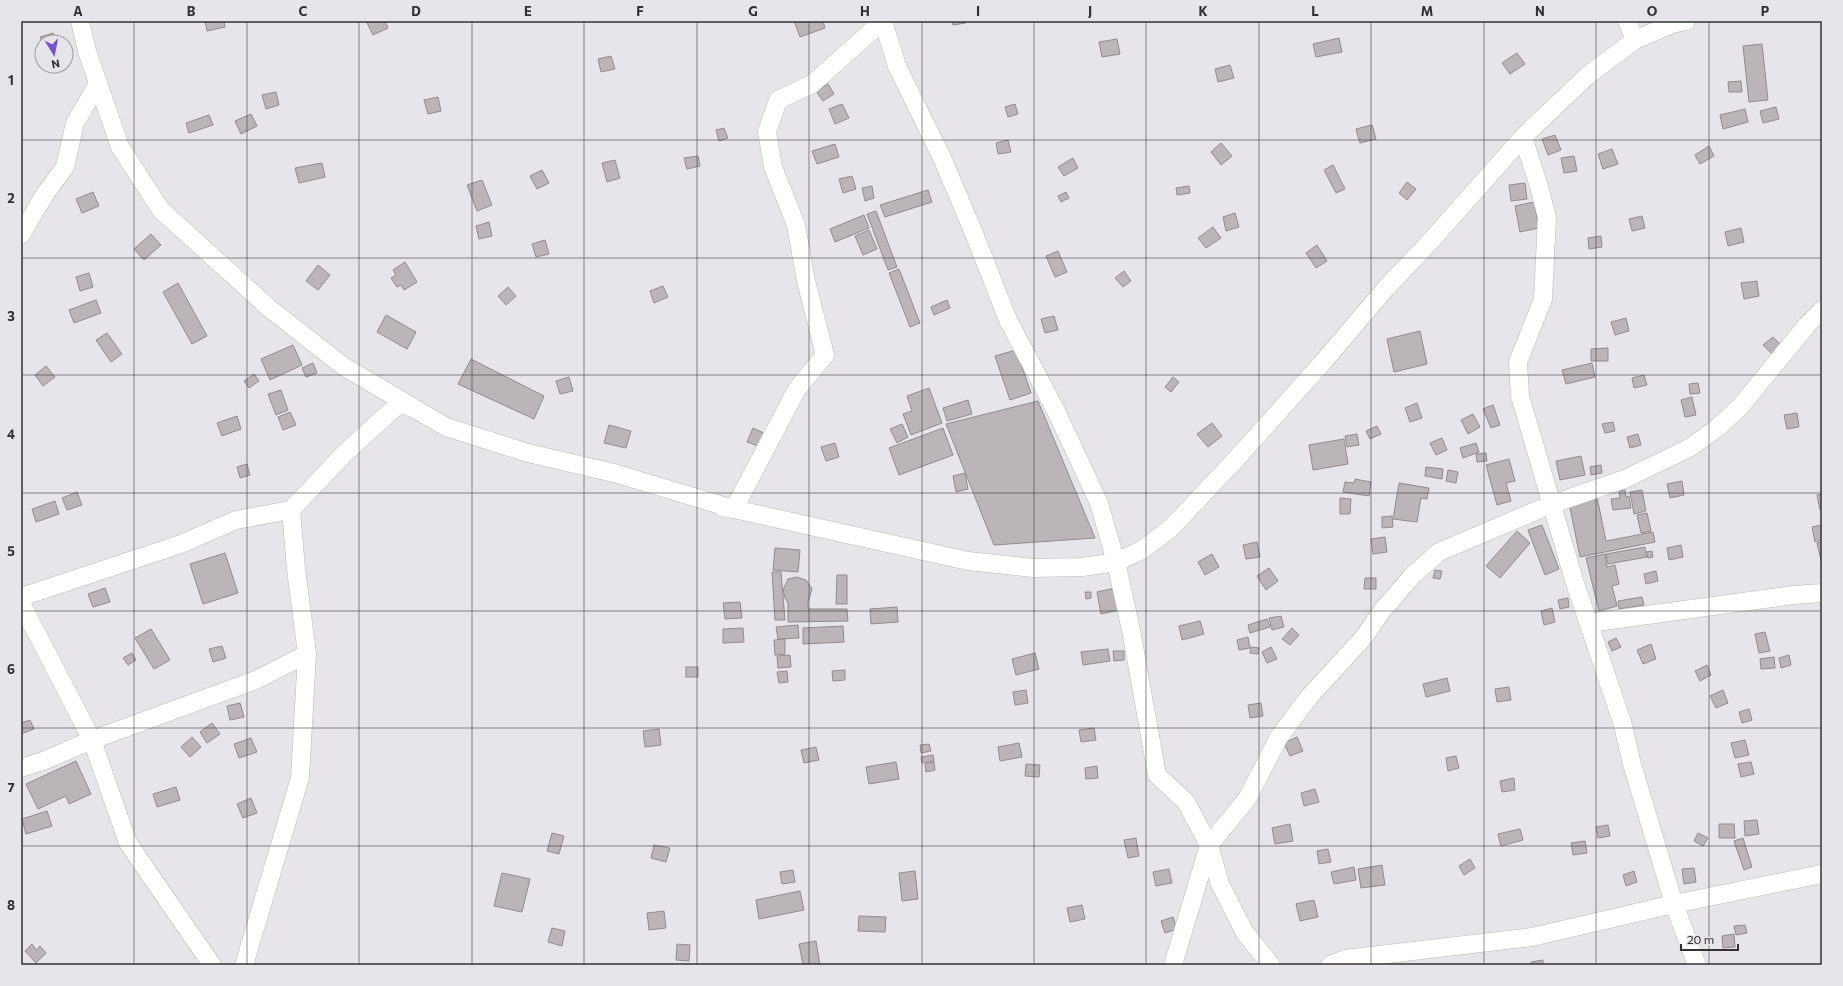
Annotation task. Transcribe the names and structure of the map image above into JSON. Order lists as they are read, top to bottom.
{
  "scale_bar": "20 m",
  "north": "bottom",
  "grid": {
    "columns": [
      "A",
      "B",
      "C",
      "D",
      "E",
      "F",
      "G",
      "H",
      "I",
      "J",
      "K",
      "L",
      "M",
      "N",
      "O",
      "P"
    ],
    "rows": [
      "1",
      "2",
      "3",
      "4",
      "5",
      "6",
      "7",
      "8"
    ]
  }
}
